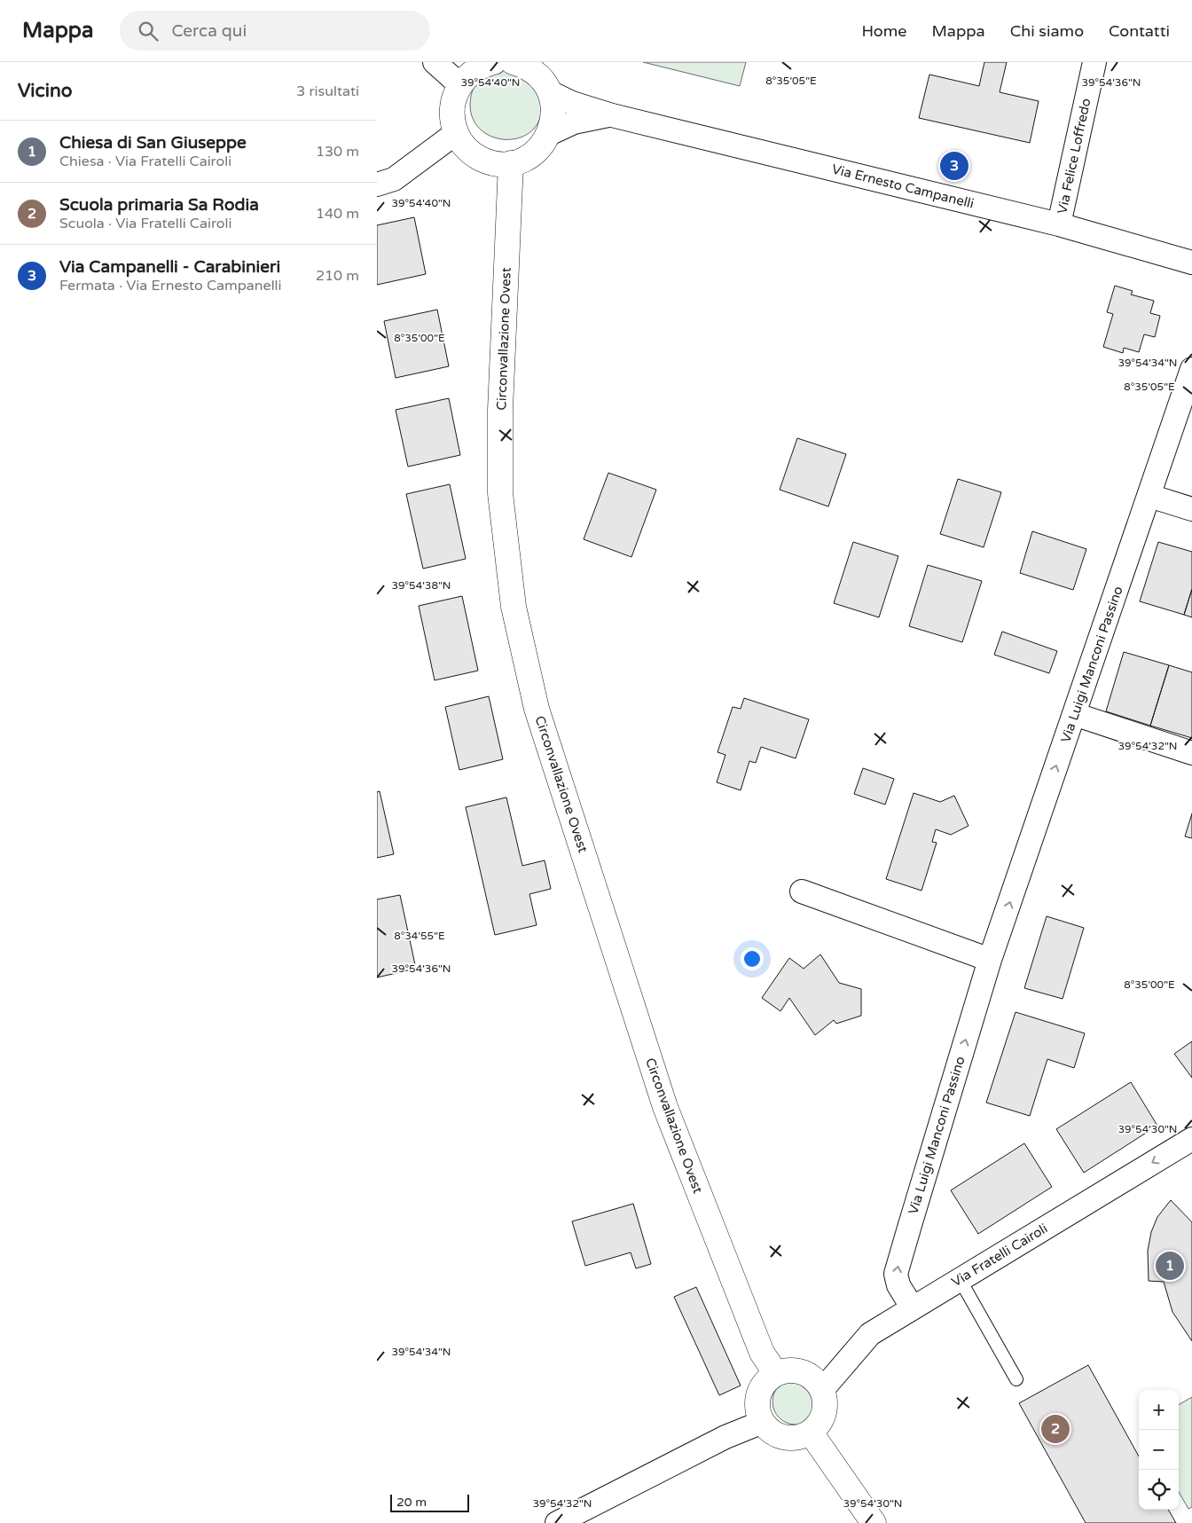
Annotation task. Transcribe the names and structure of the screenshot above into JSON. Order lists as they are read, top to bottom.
{
  "streets": {
    "street": [
      "Via Felice Loffredo",
      "Via Ernesto Campanelli",
      "Circonvallazione Ovest",
      "Via Luigi Manconi Passino",
      "Via Fratelli Cairoli"
    ]
  },
  "crossings": [
    ["Via Felice Loffredo", "Via Ernesto Campanelli"],
    ["Via Ernesto Campanelli", "Circonvallazione Ovest"],
    ["Circonvallazione Ovest", "Via Fratelli Cairoli"],
    ["Via Luigi Manconi Passino", "Via Fratelli Cairoli"]
  ],
  "one_way": ["Via Luigi Manconi Passino", "Via Fratelli Cairoli"],
  "scale_bar": "20 m",
  "page": {
    "header": "Mappa",
    "search": "Cerca qui",
    "nav": [
      "Home",
      "Mappa",
      "Chi siamo",
      "Contatti"
    ],
    "heading": ["Vicino", "3 risultati"],
    "list": [
      {
        "mark": "1",
        "name": "Chiesa di San Giuseppe",
        "note": "Chiesa · Via Fratelli Cairoli",
        "value": "130 m"
      },
      {
        "mark": "2",
        "name": "Scuola primaria Sa Rodia",
        "note": "Scuola · Via Fratelli Cairoli",
        "value": "140 m"
      },
      {
        "mark": "3",
        "name": "Via Campanelli - Carabinieri",
        "note": "Fermata · Via Ernesto Campanelli",
        "value": "210 m"
      }
    ],
    "pins": ["3", "1", "2"],
    "map_buttons": ["+", "−"],
    "scale": "20 m"
  },
  "coordinates": [
    "8°35'05\"E",
    "39°54'40\"N",
    "39°54'36\"N",
    "8°35'00\"E",
    "39°54'34\"N",
    "39°54'38\"N",
    "39°54'32\"N",
    "8°34'55\"E",
    "39°54'30\"N"
  ]
}
